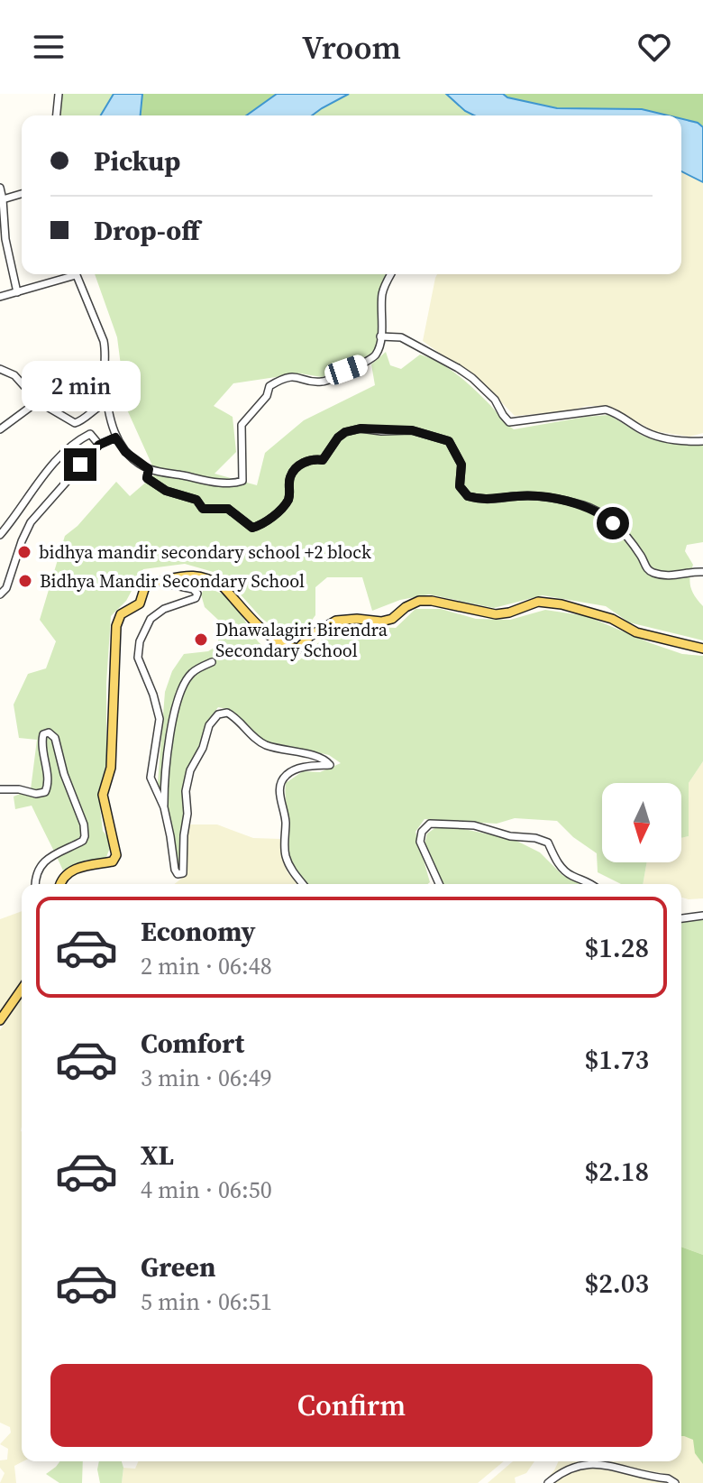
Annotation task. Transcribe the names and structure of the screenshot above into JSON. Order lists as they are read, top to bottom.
{
  "places": ["bidhya mandir secondary school +2 block", "Bidhya Mandir Secondary School", "Dhawalagiri Birendra Secondary School"],
  "north": "bottom",
  "page": {
    "header": "Vroom",
    "banner": ["Pickup", "Drop-off"],
    "bubble": "2 min",
    "list": [
      {
        "name": "Economy",
        "note": "2 min · 06:48",
        "value": "$1.28"
      },
      {
        "name": "Comfort",
        "note": "3 min · 06:49",
        "value": "$1.73"
      },
      {
        "name": "XL",
        "note": "4 min · 06:50",
        "value": "$2.18"
      },
      {
        "name": "Green",
        "note": "5 min · 06:51",
        "value": "$2.03"
      }
    ],
    "buttons": "Confirm"
  }
}
